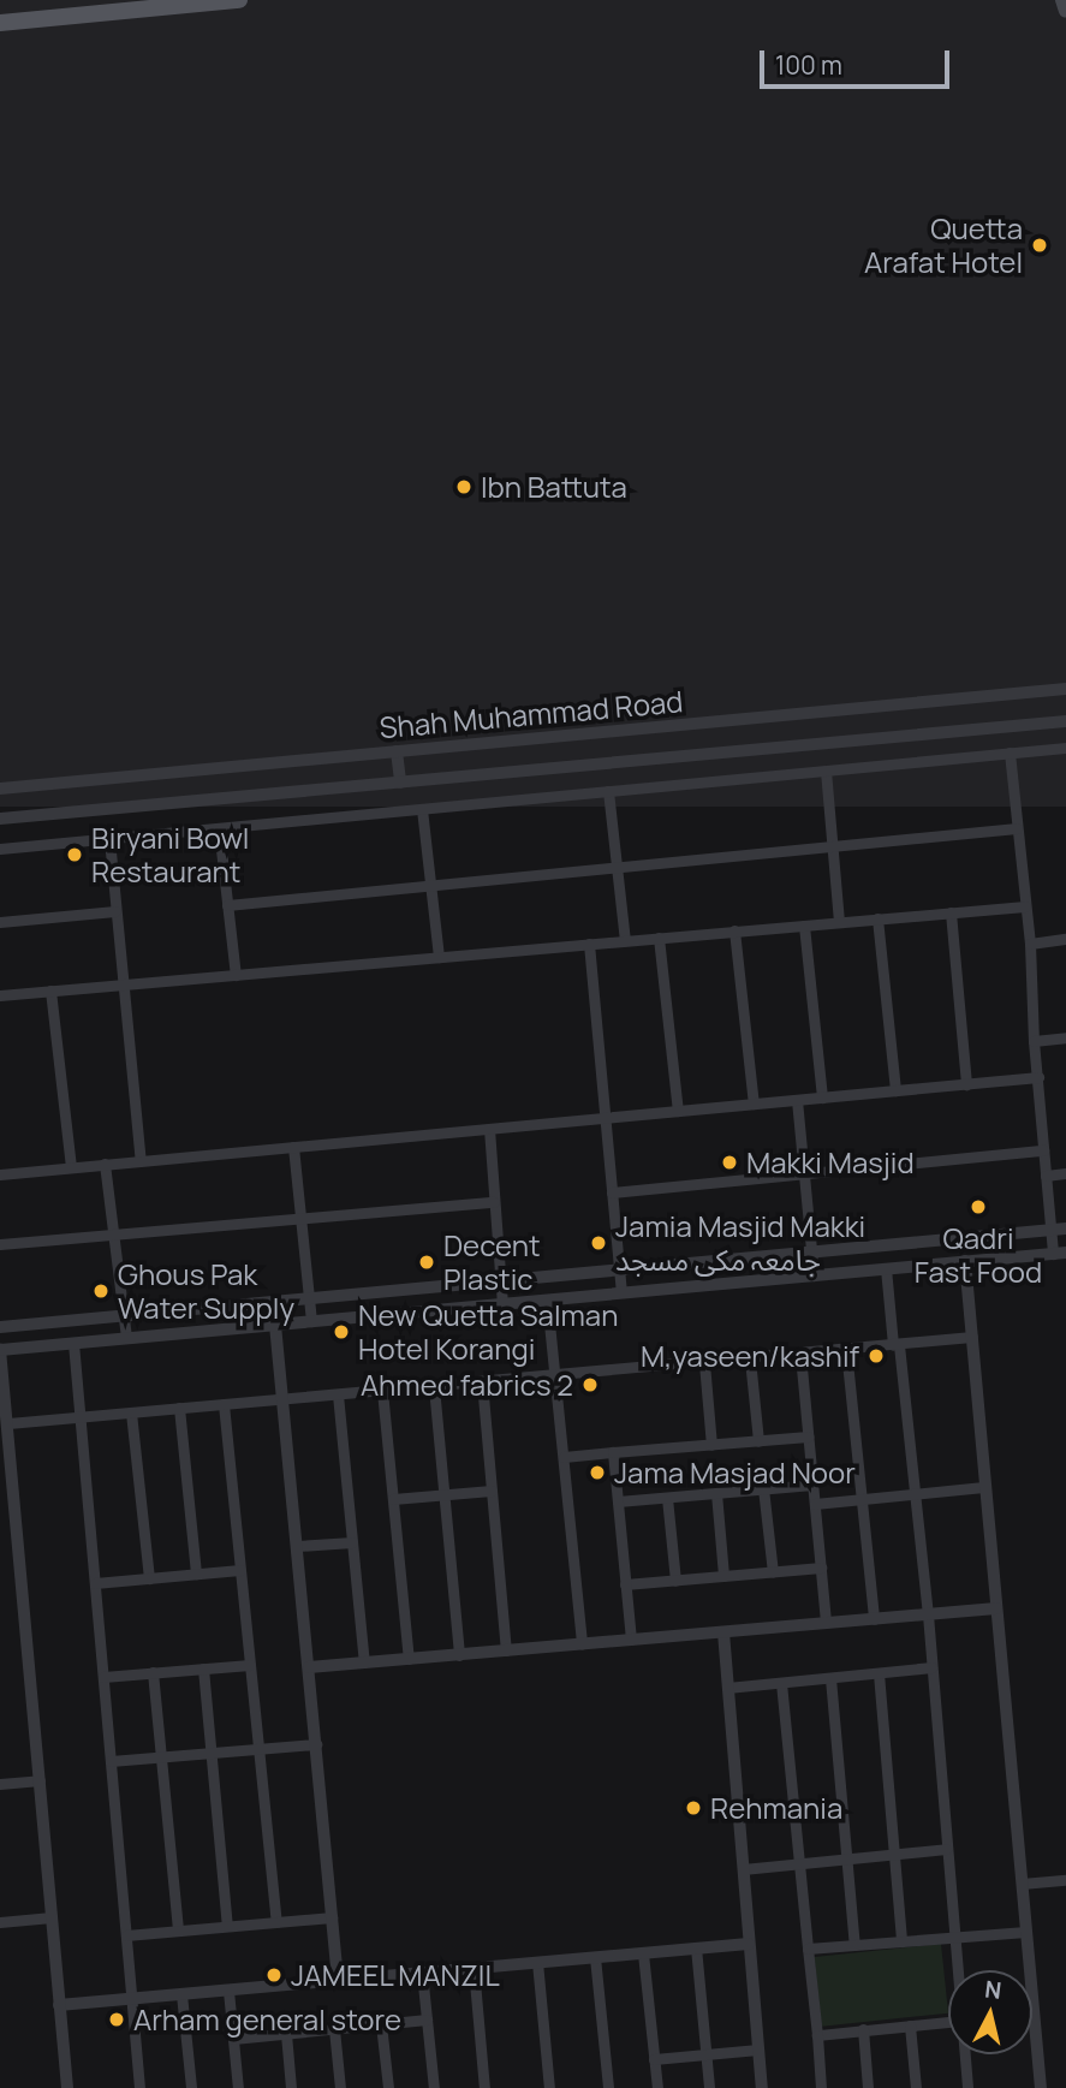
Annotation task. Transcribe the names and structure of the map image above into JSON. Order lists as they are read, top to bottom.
{
  "streets": {
    "street": ["Shah Muhammad Road"]
  },
  "places": [
    "Quetta Arafat Hotel",
    "Ibn Battuta",
    "Biryani Bowl Restaurant",
    "Makki Masjid",
    "Qadri Fast Food",
    "Jamia Masjid Makki جامعہ مکی مسجد",
    "Decent Plastic",
    "Ghous Pak Water Supply",
    "New Quetta Salman Hotel Korangi",
    "M,yaseen/kashif",
    "Ahmed fabrics 2",
    "Jama Masjad Noor",
    "Rehmania",
    "JAMEEL MANZIL",
    "Arham general store"
  ],
  "scale_bar": "100 m",
  "north": "top"
}
